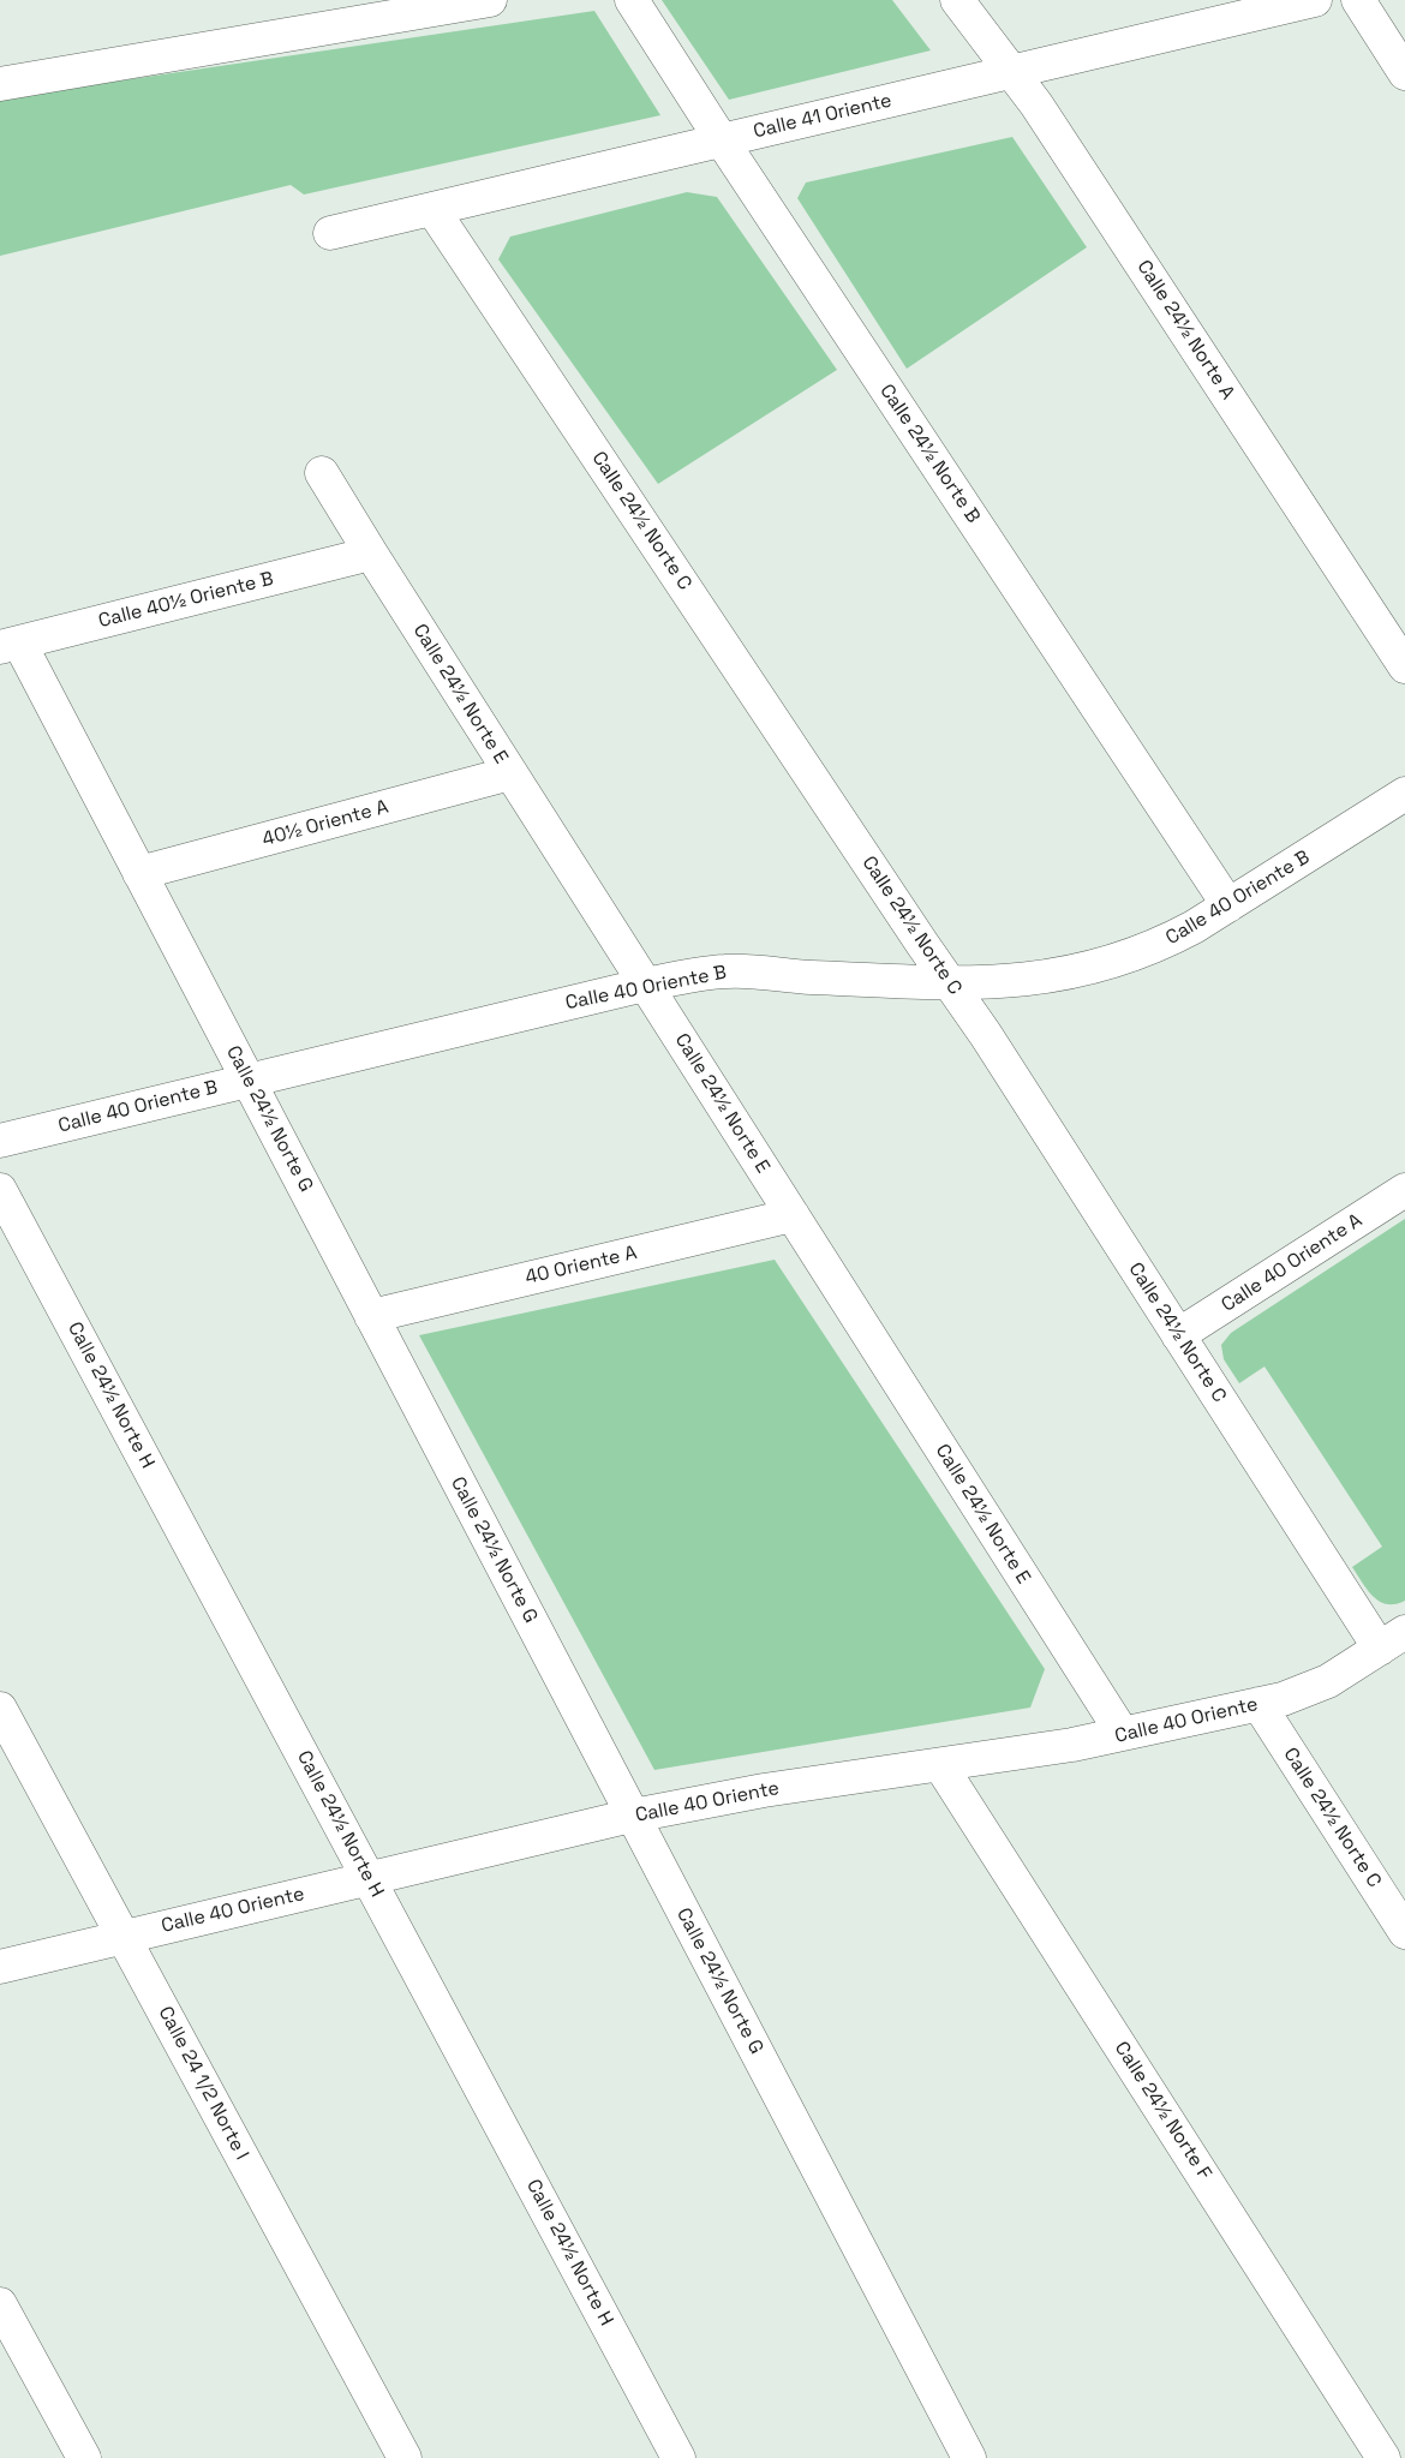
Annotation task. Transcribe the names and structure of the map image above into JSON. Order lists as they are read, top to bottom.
{
  "streets": {
    "street": [
      "Calle 41 Oriente",
      "Calle 24½ Norte A",
      "Calle 24½ Norte B",
      "Calle 24½ Norte C",
      "Calle 40½ Oriente B",
      "Calle 24½ Norte E",
      "40½ Oriente A",
      "Calle 40 Oriente B",
      "Calle 24½ Norte G",
      "Calle 40 Oriente A",
      "40 Oriente A",
      "Calle 24½ Norte H",
      "Calle 40 Oriente",
      "Calle 24 1/2 Norte I",
      "Calle 24½ Norte F"
    ]
  },
  "crossings": [
    ["Calle 41 Oriente", "Calle 24½ Norte A"],
    ["Calle 41 Oriente", "Calle 24½ Norte B"],
    ["Calle 41 Oriente", "Calle 24½ Norte C"],
    ["Calle 24½ Norte B", "Calle 40 Oriente B"],
    ["Calle 24½ Norte C", "Calle 40 Oriente B"],
    ["Calle 24½ Norte C", "Calle 40 Oriente A"],
    ["Calle 24½ Norte C", "Calle 40 Oriente"],
    ["Calle 40½ Oriente B", "Calle 24½ Norte E"],
    ["Calle 40½ Oriente B", "Calle 24½ Norte G"],
    ["Calle 24½ Norte E", "40½ Oriente A"],
    ["Calle 24½ Norte E", "Calle 40 Oriente B"],
    ["Calle 24½ Norte E", "40 Oriente A"],
    ["Calle 24½ Norte E", "Calle 40 Oriente"],
    ["40½ Oriente A", "Calle 24½ Norte G"],
    ["Calle 40 Oriente B", "Calle 24½ Norte G"],
    ["Calle 24½ Norte G", "40 Oriente A"],
    ["Calle 24½ Norte G", "Calle 40 Oriente"],
    ["Calle 24½ Norte H", "Calle 40 Oriente"],
    ["Calle 40 Oriente", "Calle 24 1/2 Norte I"],
    ["Calle 40 Oriente", "Calle 24½ Norte F"]
  ]
}
